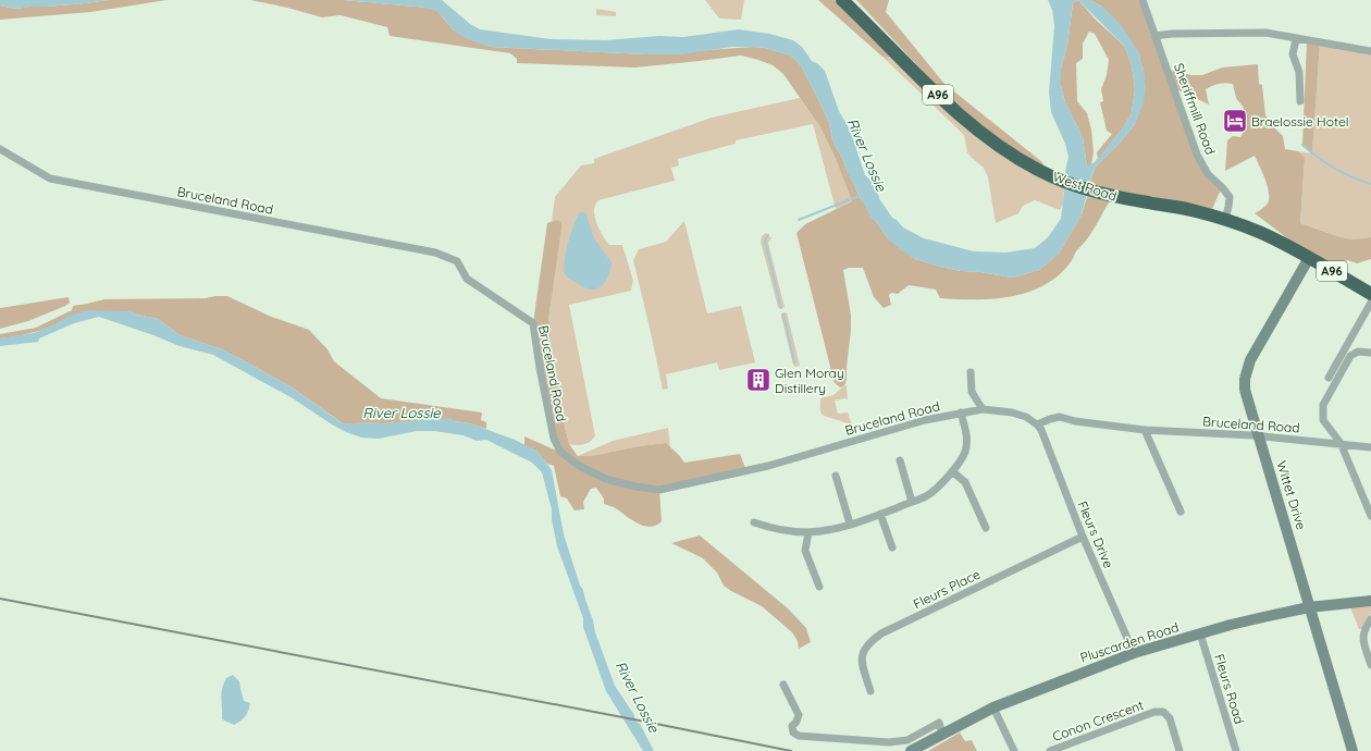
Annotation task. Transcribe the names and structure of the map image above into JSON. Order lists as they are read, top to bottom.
{
  "streets": {
    "highway": ["A96", "West Road"],
    "street": [
      "Sheriffmill Road",
      "Bruceland Road",
      "Wittet Drive",
      "Fleurs Drive",
      "Fleurs Place",
      "Pluscarden Road",
      "Fleurs Road",
      "Conon Crescent"
    ]
  },
  "crossings": [
    ["Sheriffmill Road", "West Road"],
    ["West Road", "Wittet Drive"],
    ["Bruceland Road", "Wittet Drive"],
    ["Bruceland Road", "Fleurs Drive"],
    ["Wittet Drive", "Pluscarden Road"],
    ["Fleurs Drive", "Fleurs Place"],
    ["Fleurs Drive", "Pluscarden Road"],
    ["Pluscarden Road", "Fleurs Road"]
  ],
  "water": ["River Lossie"],
  "places": {
    "hotel": ["Braelossie Hotel"],
    "building": ["Glen Moray Distillery"]
  }
}
